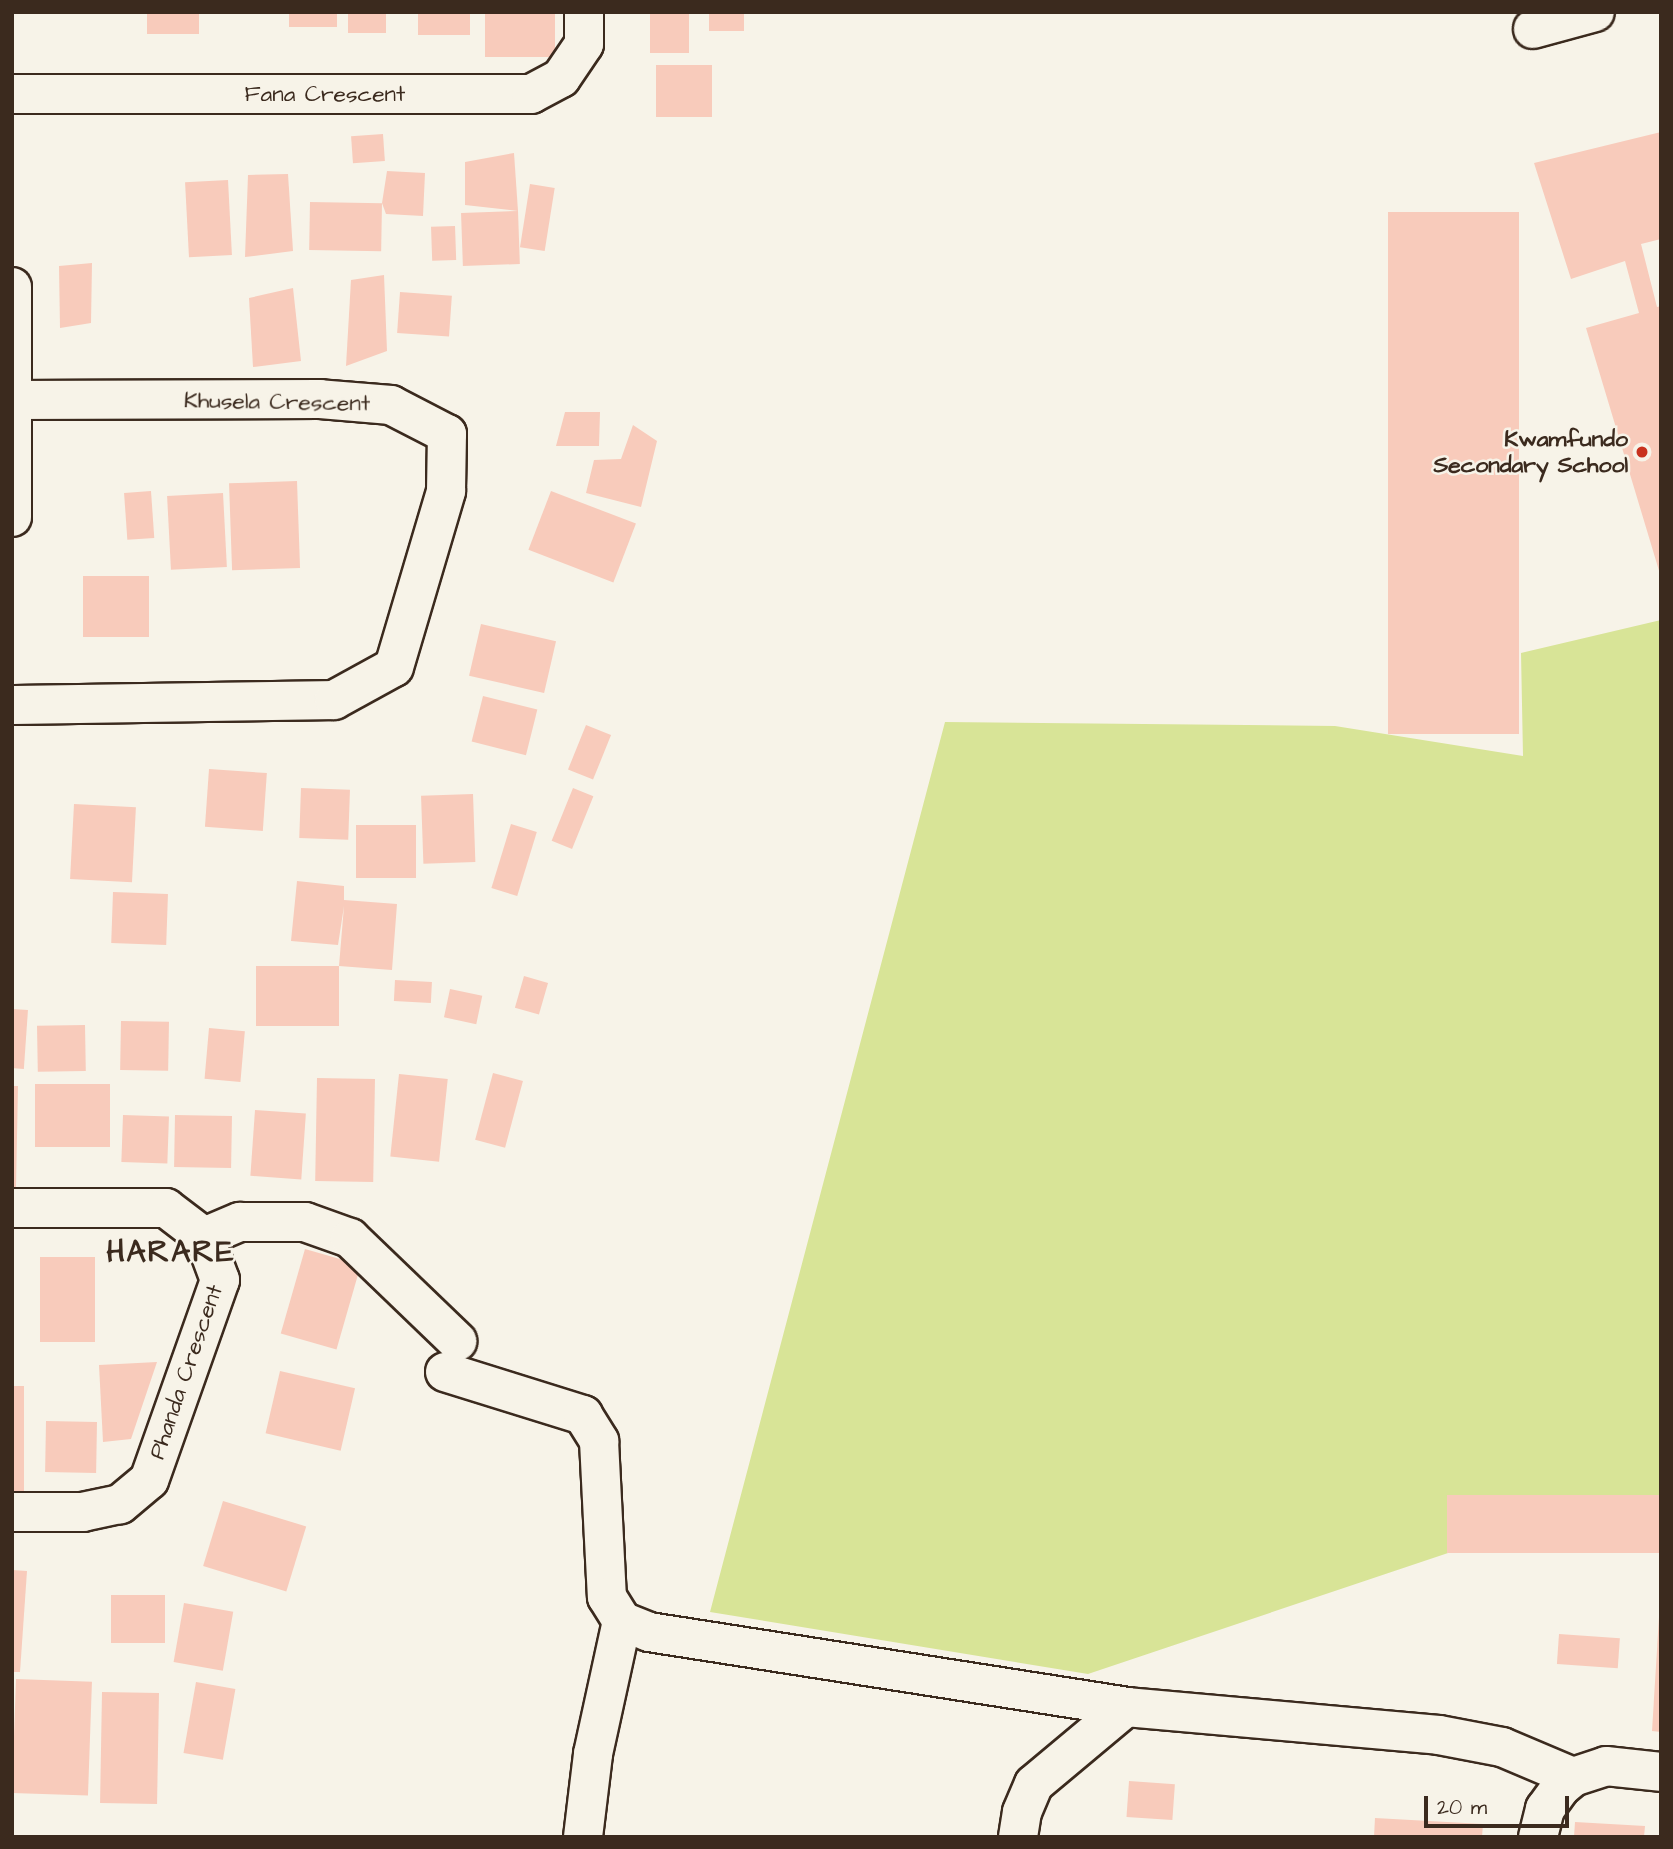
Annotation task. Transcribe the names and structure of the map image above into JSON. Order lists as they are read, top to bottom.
{
  "streets": {
    "street": ["Fana Crescent", "Khusela Crescent", "Phanda Crescent"]
  },
  "districts": ["HARARE"],
  "places": ["Kwamfundo Secondary School"],
  "scale_bar": "20 m"
}
